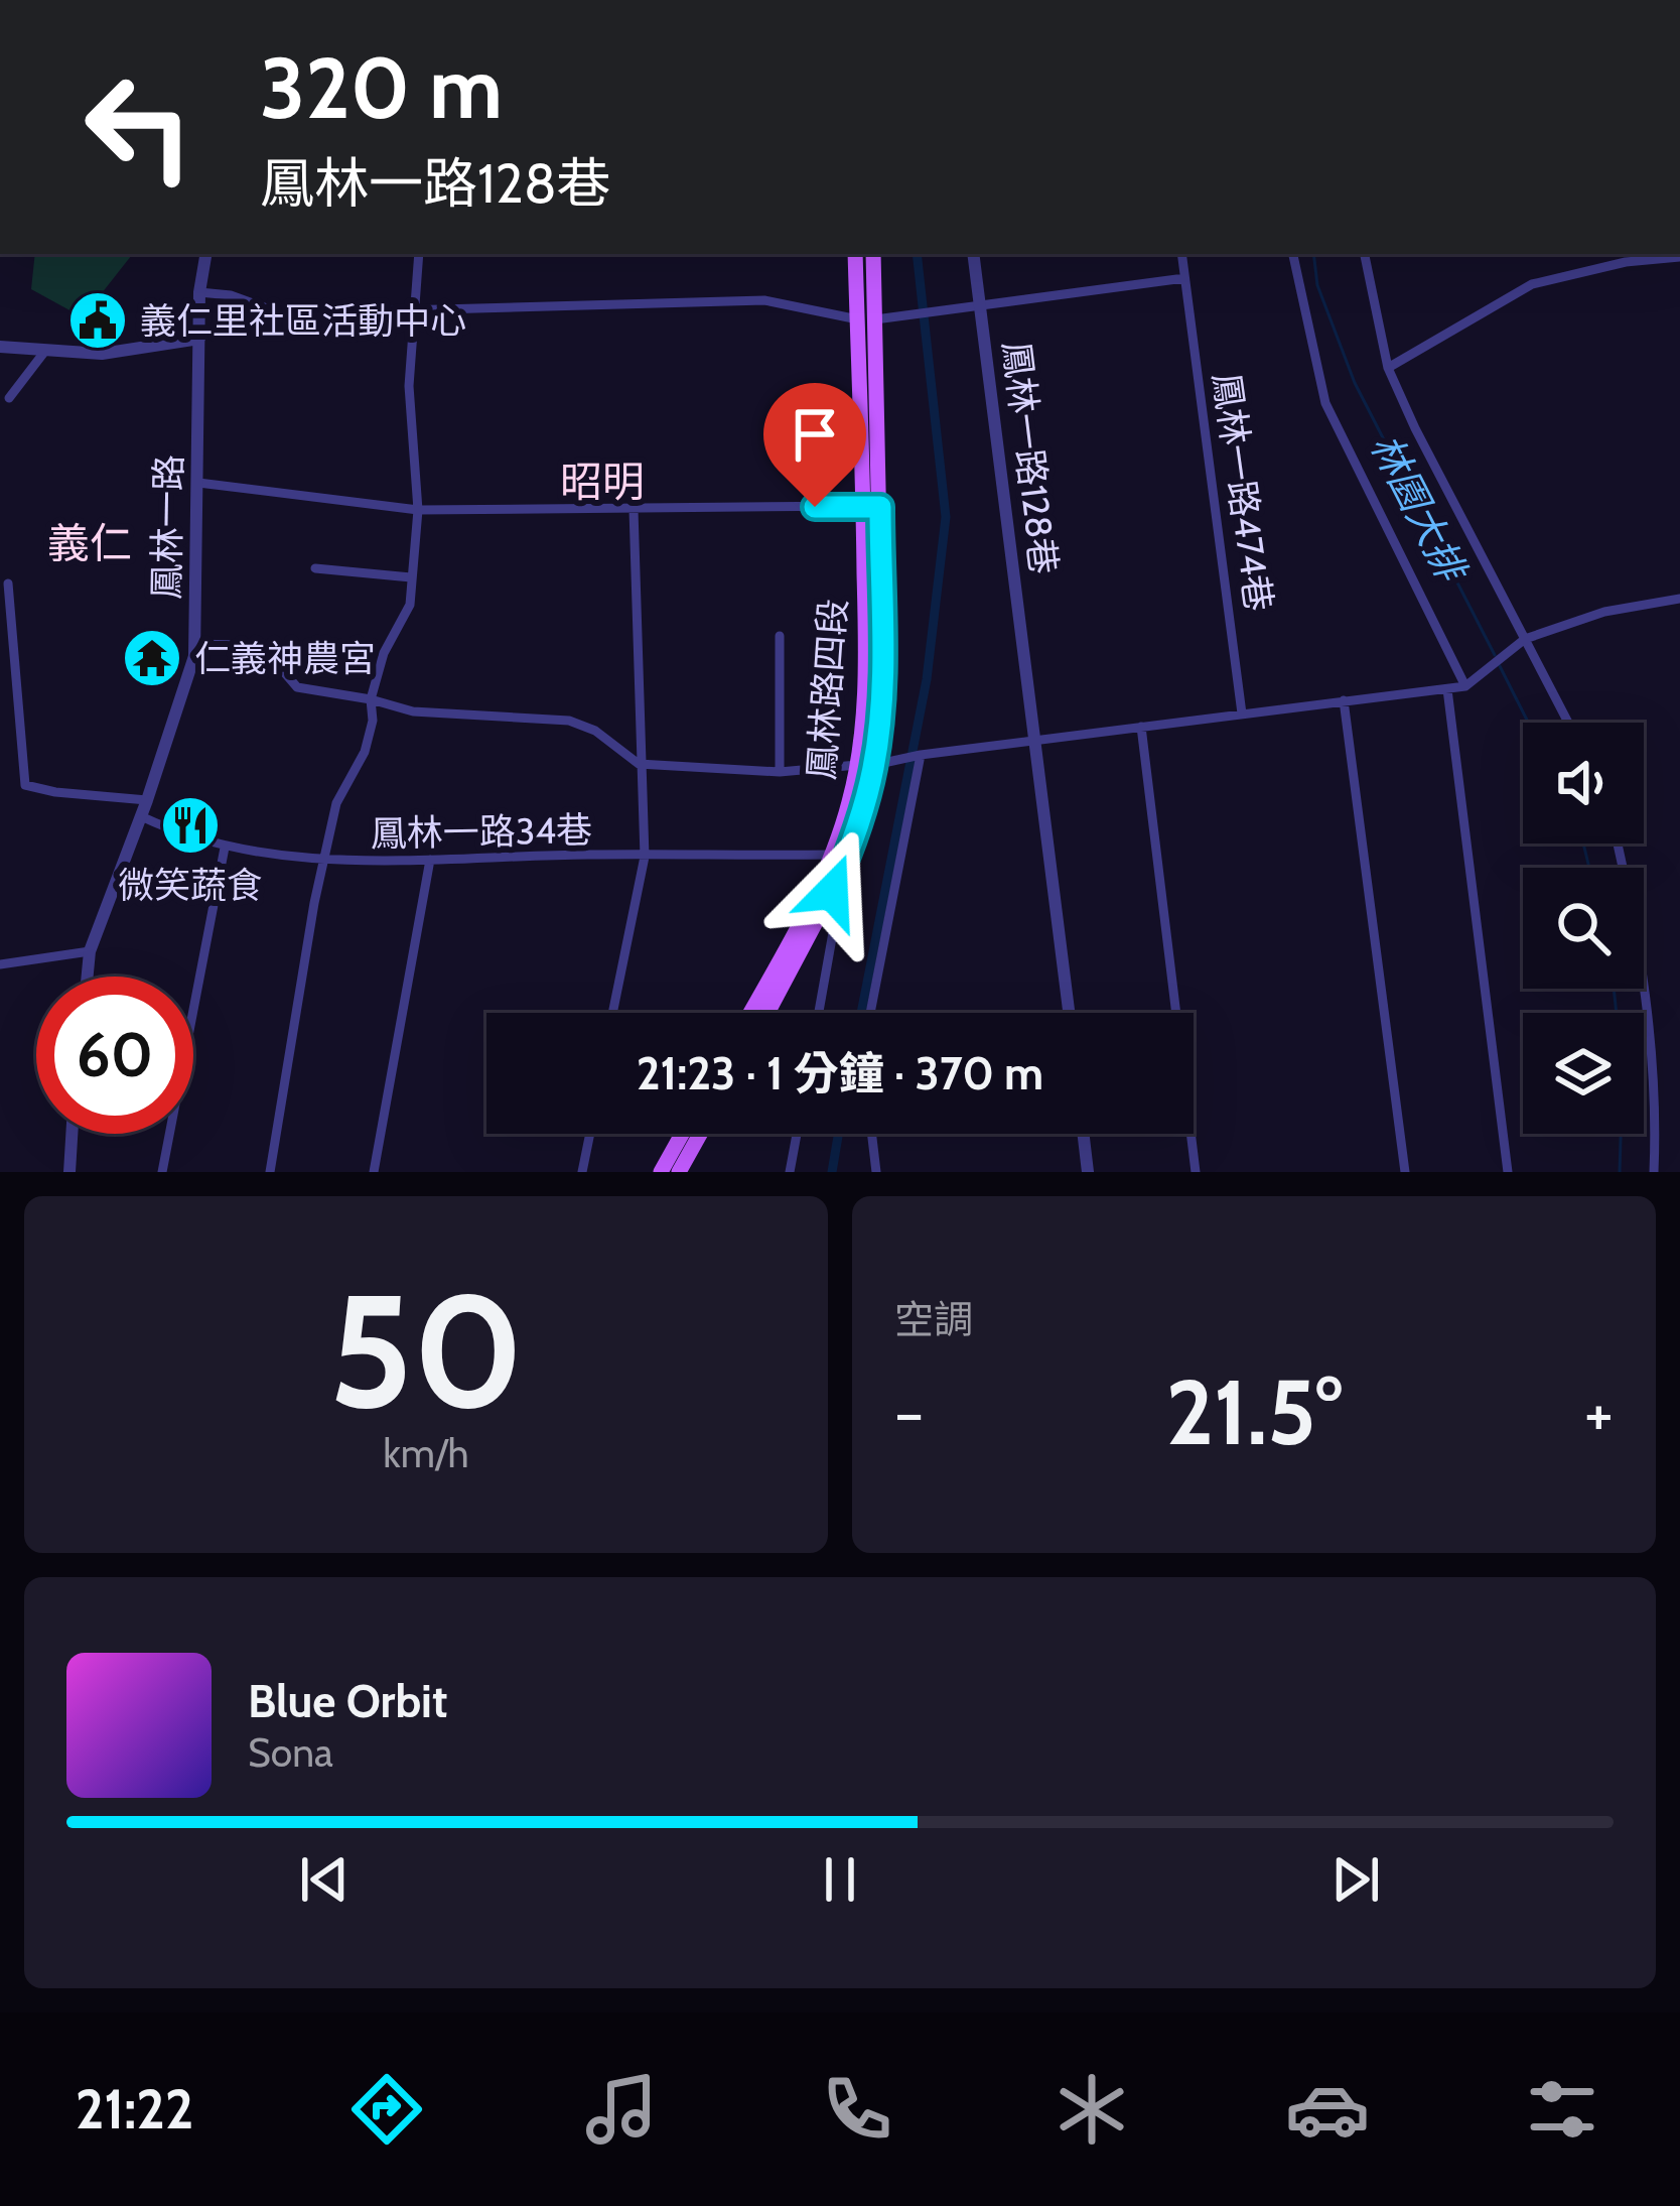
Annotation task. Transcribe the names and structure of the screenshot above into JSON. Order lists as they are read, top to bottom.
{
  "streets": {
    "main road": ["鳳林路四段"],
    "street": [
      "鳳林一路128巷",
      "鳳林一路474巷",
      "鳳林一路",
      "鳳林一路34巷"
    ]
  },
  "crossings": [
    ["鳳林一路128巷", "鳳林一路"],
    ["鳳林一路128巷", "鳳林路四段"],
    ["鳳林一路", "鳳林一路34巷"],
    ["鳳林路四段", "鳳林一路34巷"]
  ],
  "districts": ["昭明", "義仁"],
  "water": ["林園大排"],
  "places": {
    "public building": ["義仁里社區活動中心"],
    "temple": ["仁義神農宮"],
    "restaurant": ["微笑蔬食"]
  },
  "page": {
    "turn": ["320 m", "鳳林一路128巷"],
    "limit": "60",
    "trip": "21:23 · 1 分鐘 · 370 m",
    "tile": [
      ["50", "km/h"],
      "空調"
    ],
    "heat": ["−", "21.5°", "+"],
    "song": ["Blue Orbit", "Sona"],
    "tabs": "21:22"
  }
}
